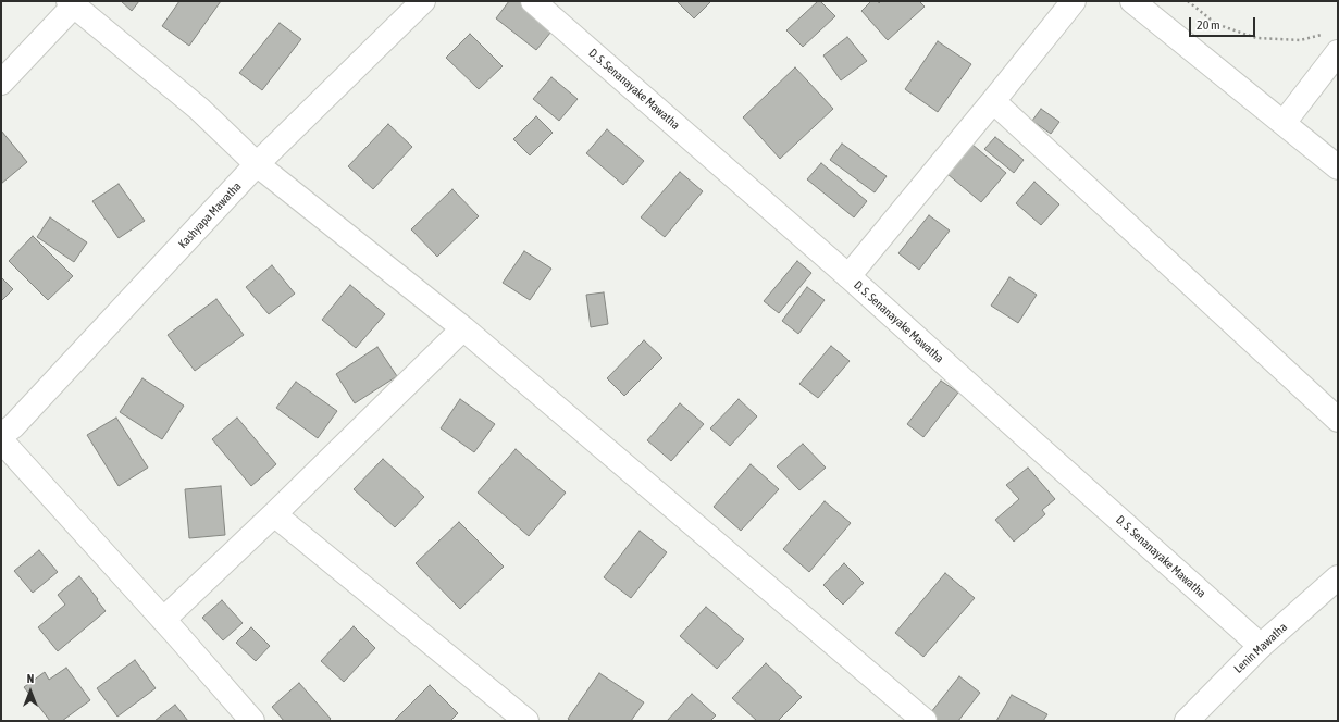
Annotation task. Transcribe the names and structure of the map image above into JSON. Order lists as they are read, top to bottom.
{
  "streets": {
    "street": ["D. S. Senanayake Mawatha", "Kashyapa Mawatha", "Lenin Mawatha"]
  },
  "crossings": [
    ["D. S. Senanayake Mawatha", "Lenin Mawatha"]
  ],
  "scale_bar": "20 m",
  "north": "top"
}
